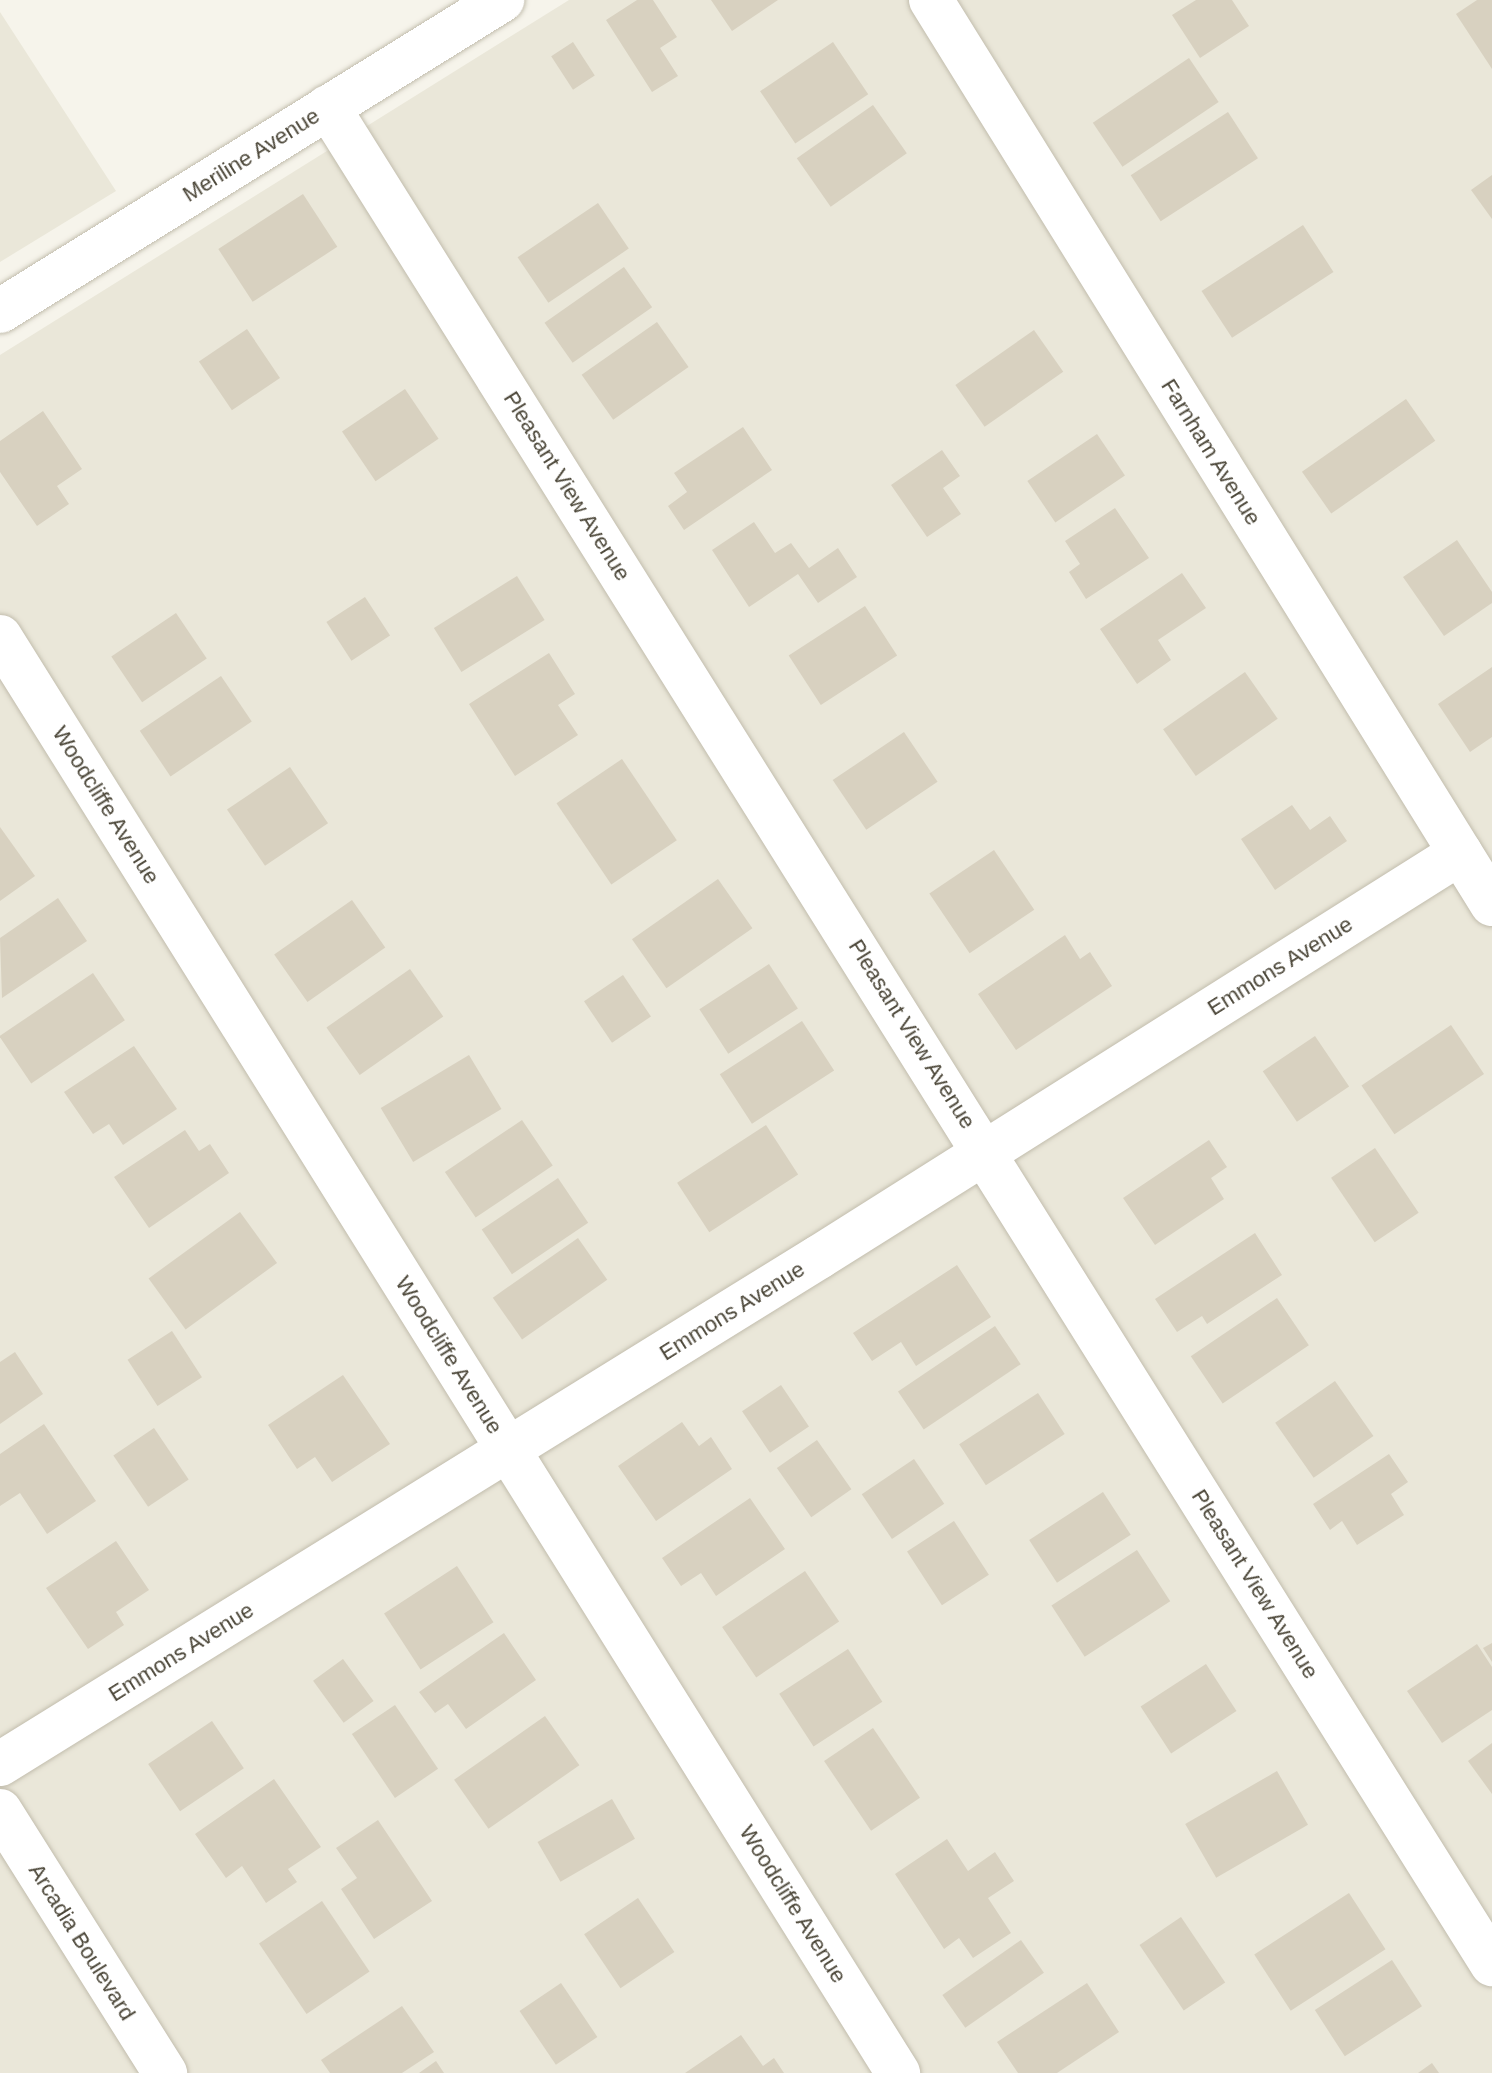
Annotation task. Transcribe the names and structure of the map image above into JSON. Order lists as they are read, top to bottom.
{
  "streets": {
    "street": [
      "Meriline Avenue",
      "Farnham Avenue",
      "Pleasant View Avenue",
      "Woodcliffe Avenue",
      "Emmons Avenue",
      "Arcadia Boulevard"
    ]
  },
  "crossings": [
    ["Meriline Avenue", "Pleasant View Avenue"],
    ["Farnham Avenue", "Emmons Avenue"],
    ["Pleasant View Avenue", "Emmons Avenue"],
    ["Woodcliffe Avenue", "Emmons Avenue"]
  ]
}
